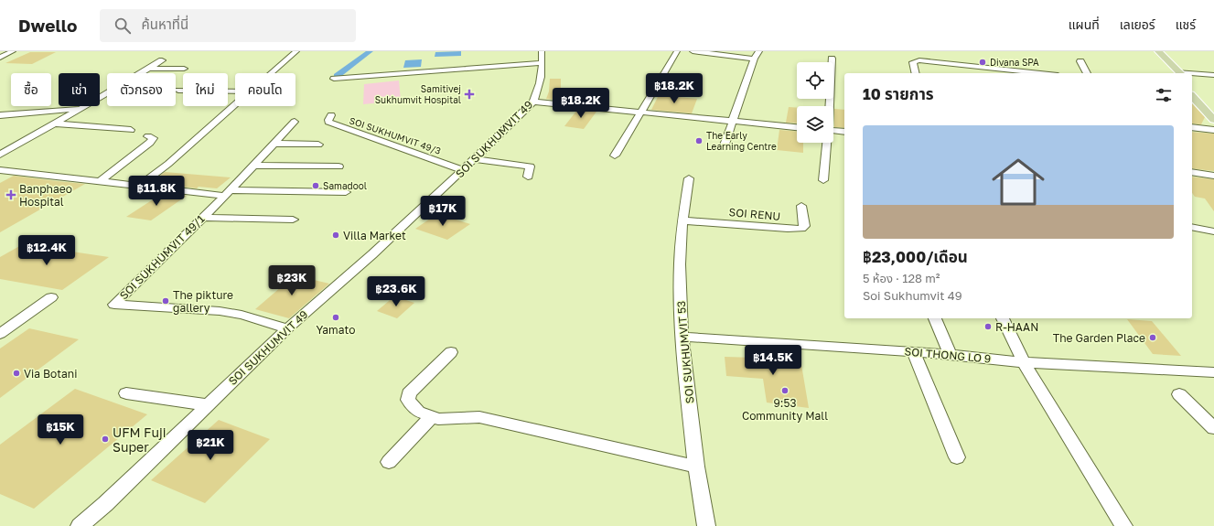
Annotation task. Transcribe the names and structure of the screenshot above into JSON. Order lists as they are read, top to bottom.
{
  "streets": {
    "street": [
      "SOI SUKHUMVIT 49/3",
      "SOI SUKHUMVIT 49",
      "SOI RENU",
      "SOI SUKHUMVIT 49/1",
      "SOI SUKHUMVIT 53",
      "SOI THONG LO 9"
    ]
  },
  "crossings": [
    ["SOI SUKHUMVIT 49/3", "SOI SUKHUMVIT 49"],
    ["SOI SUKHUMVIT 49", "SOI SUKHUMVIT 49/1"],
    ["SOI RENU", "SOI SUKHUMVIT 53"],
    ["SOI SUKHUMVIT 53", "SOI THONG LO 9"]
  ],
  "places": {
    "other": [
      "Divana SPA",
      "The Early Learning Centre",
      "Samadool",
      "Villa Market",
      "The pikture gallery",
      "Yamato",
      "R-HAAN",
      "The Garden Place",
      "Via Botani",
      "9:53 Community Mall",
      "UFM Fuji Super"
    ],
    "health": ["Samitivej Sukhumvit Hospital", "Banphaeo Hospital"]
  },
  "page": {
    "header": "Dwello",
    "search": "ค้นหาที่นี่",
    "nav": ["แผนที่", "เลเยอร์", "แชร์"],
    "price": [
      "฿18.2K",
      "฿18.2K",
      "฿11.8K",
      "฿17K",
      "฿12.4K",
      "฿23K",
      "฿23.6K",
      "฿14.5K",
      "฿15K",
      "฿21K"
    ],
    "chip": [
      "ซื้อ",
      "เช่า",
      "ตัวกรอง",
      "ใหม่",
      "คอนโด"
    ],
    "heading": "10 รายการ",
    "list": [
      {
        "name": "฿23,000/เดือน",
        "note": "5 ห้อง · 128 m² · Soi Sukhumvit 49"
      }
    ]
  }
}
